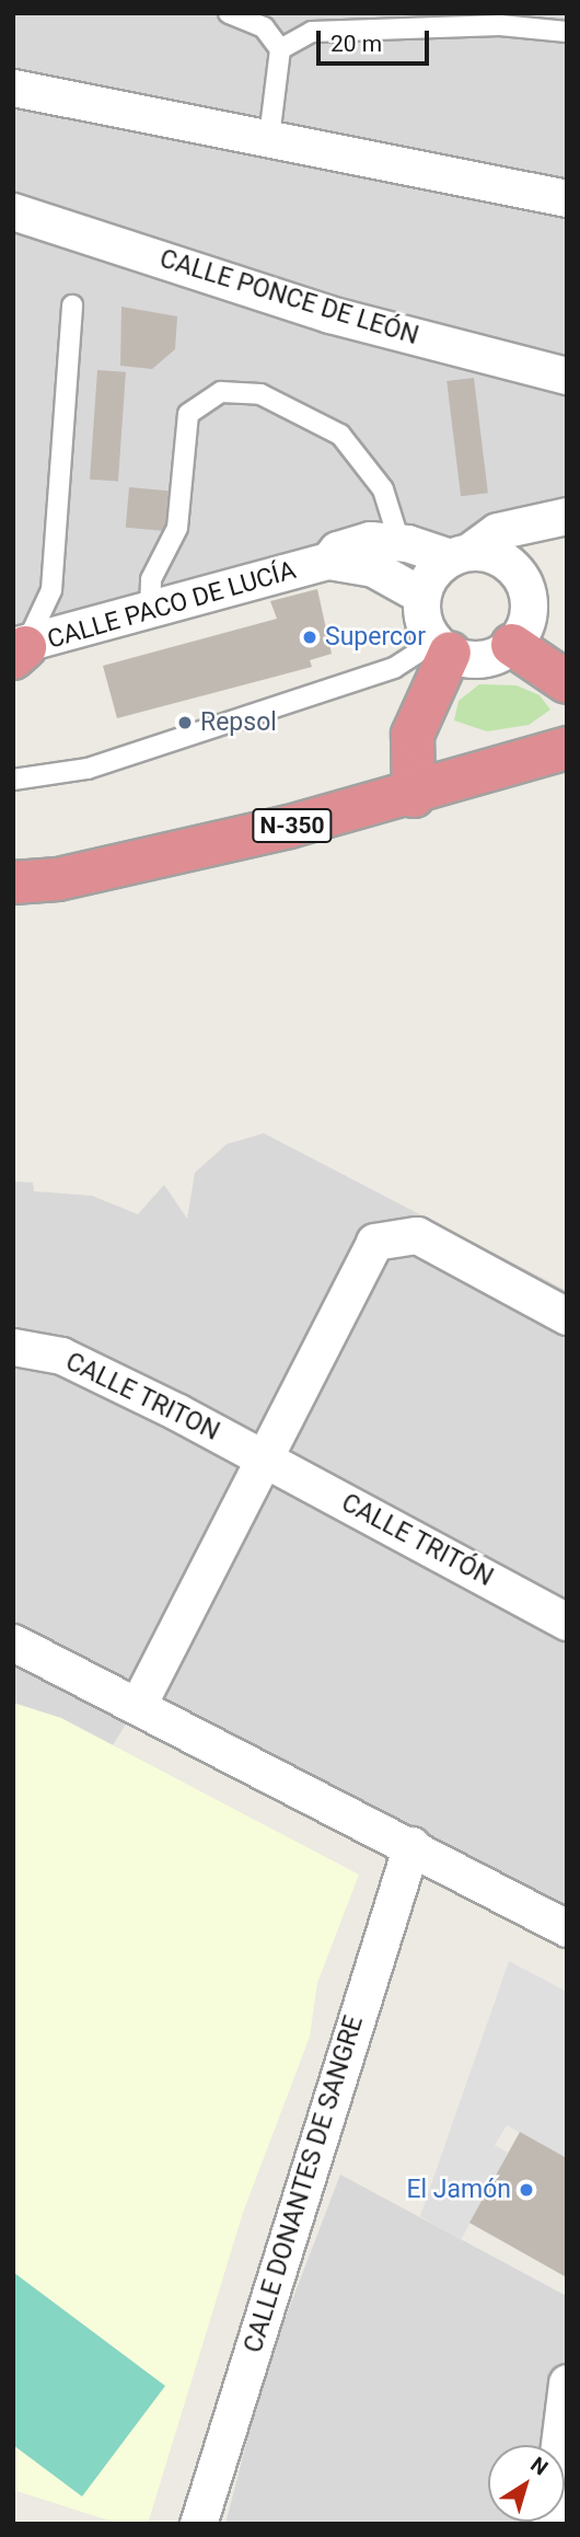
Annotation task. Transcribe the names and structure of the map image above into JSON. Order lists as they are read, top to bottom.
{
  "streets": {
    "highway": ["N-350"],
    "street": [
      "CALLE PONCE DE LEÓN",
      "CALLE PACO DE LUCÍA",
      "CALLE TRITON",
      "CALLE TRITÓN",
      "CALLE DONANTES DE SANGRE"
    ]
  },
  "crossings": [
    ["CALLE TRITON", "CALLE TRITÓN"]
  ],
  "places": ["Supercor", "Repsol", "El Jamón"],
  "scale_bar": "20 m",
  "north": "top right"
}
